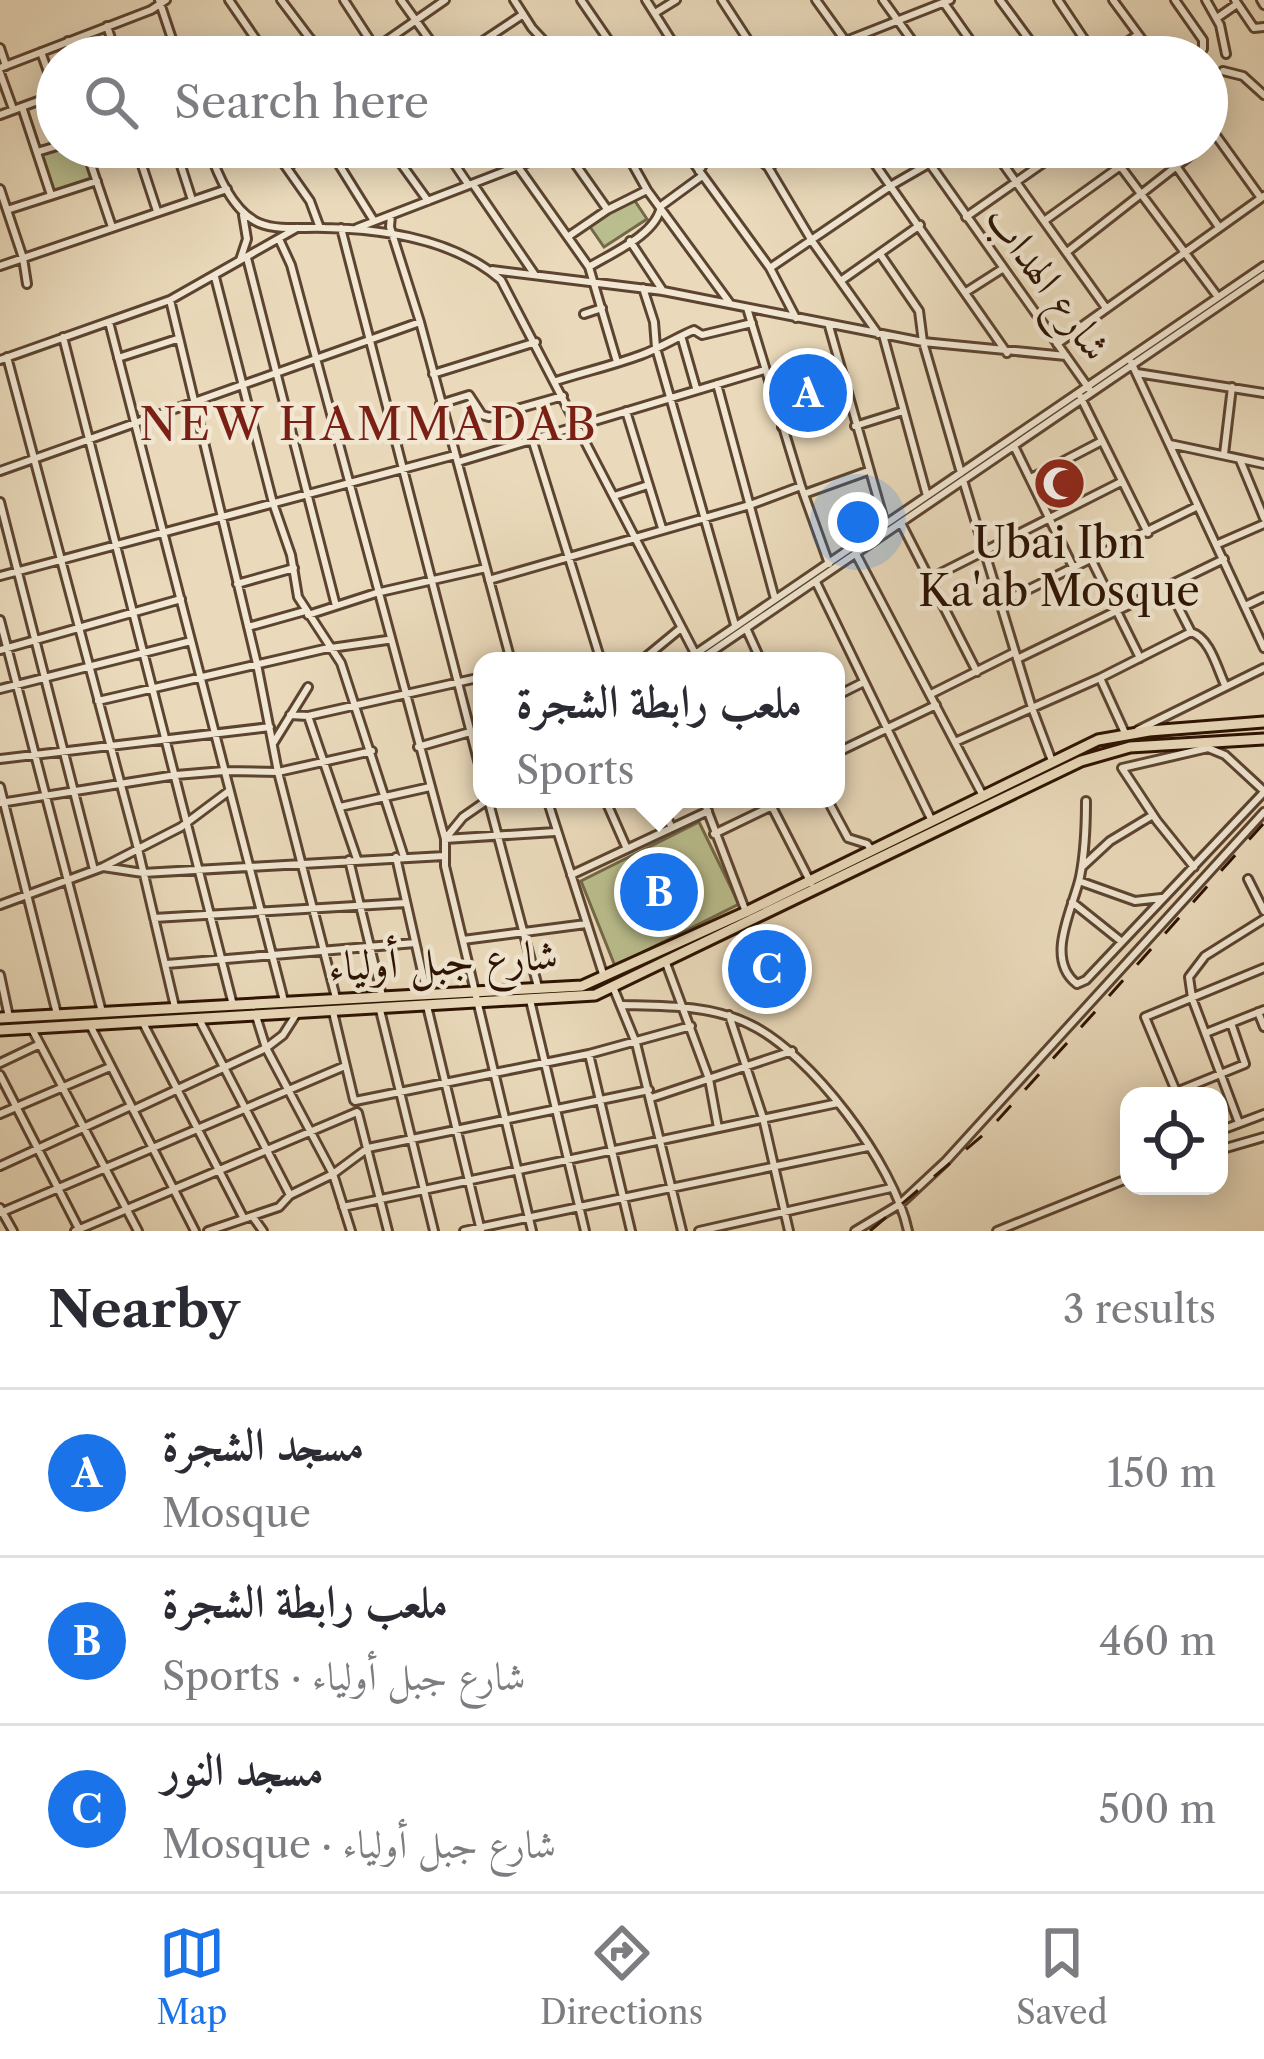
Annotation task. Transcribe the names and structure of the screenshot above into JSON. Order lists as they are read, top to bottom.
{
  "streets": {
    "main road": ["شارع جبل أولياء"],
    "street": ["شارع الهداب"]
  },
  "districts": ["NEW HAMMADAB"],
  "places": {
    "mosque": ["Ubai Ibn Ka'ab Mosque"]
  },
  "page": {
    "search": "Search here",
    "pins": ["A", "B", "C"],
    "popup": ["ملعب رابطة الشجرة", "Sports"],
    "heading": ["Nearby", "3 results"],
    "list": [
      {
        "mark": "A",
        "name": "مسجد الشجرة",
        "note": "Mosque",
        "value": "150 m"
      },
      {
        "mark": "B",
        "name": "ملعب رابطة الشجرة",
        "note": "Sports · شارع جبل أولياء",
        "value": "460 m"
      },
      {
        "mark": "C",
        "name": "مسجد النور",
        "note": "Mosque · شارع جبل أولياء",
        "value": "500 m"
      }
    ],
    "nav": ["Map", "Directions", "Saved"]
  }
}
